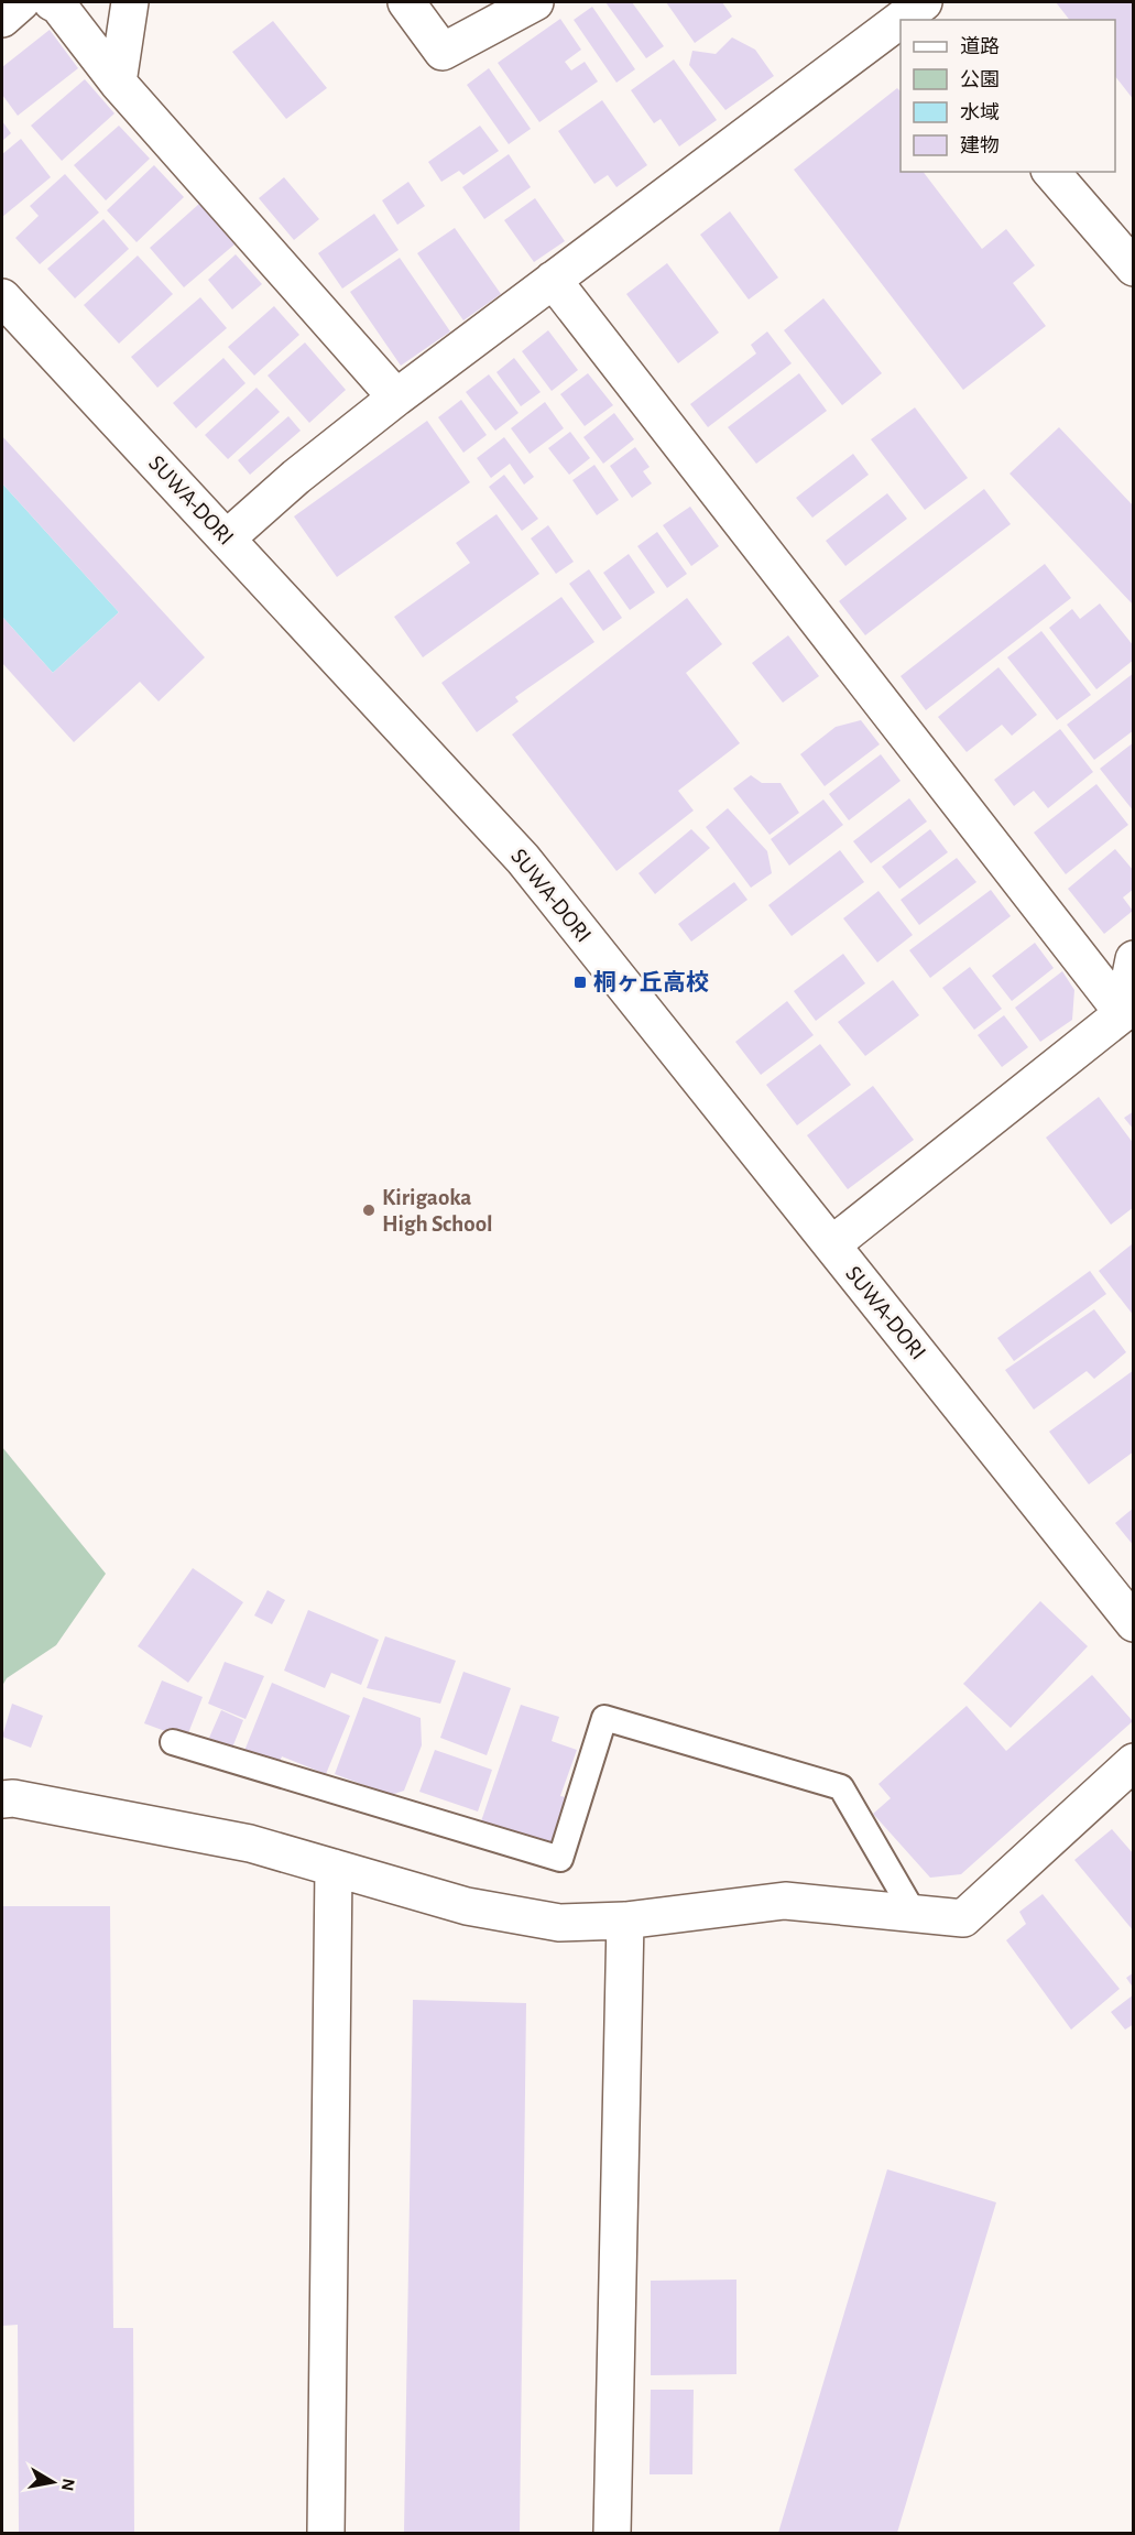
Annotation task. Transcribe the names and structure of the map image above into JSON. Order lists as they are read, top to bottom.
{
  "streets": {
    "street": ["SUWA-DORI"]
  },
  "places": {
    "transit": ["桐ヶ丘高校"],
    "other": ["Kirigaoka High School"]
  },
  "legend": [
    "道路",
    "公園",
    "水域",
    "建物"
  ],
  "north": "right"
}
